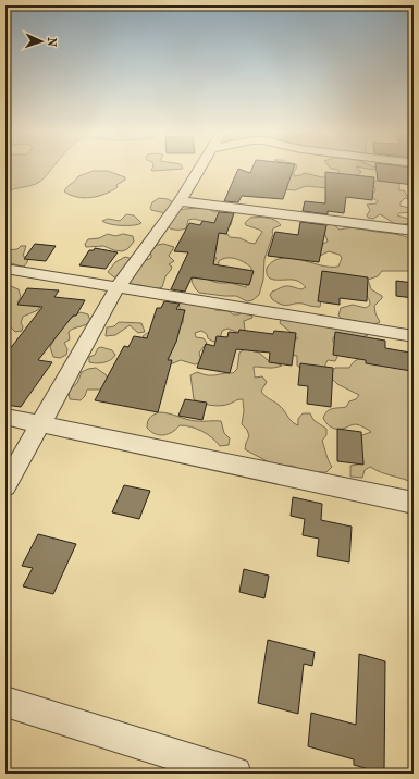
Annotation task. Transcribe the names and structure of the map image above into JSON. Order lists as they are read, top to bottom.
{
  "north": "right"
}
